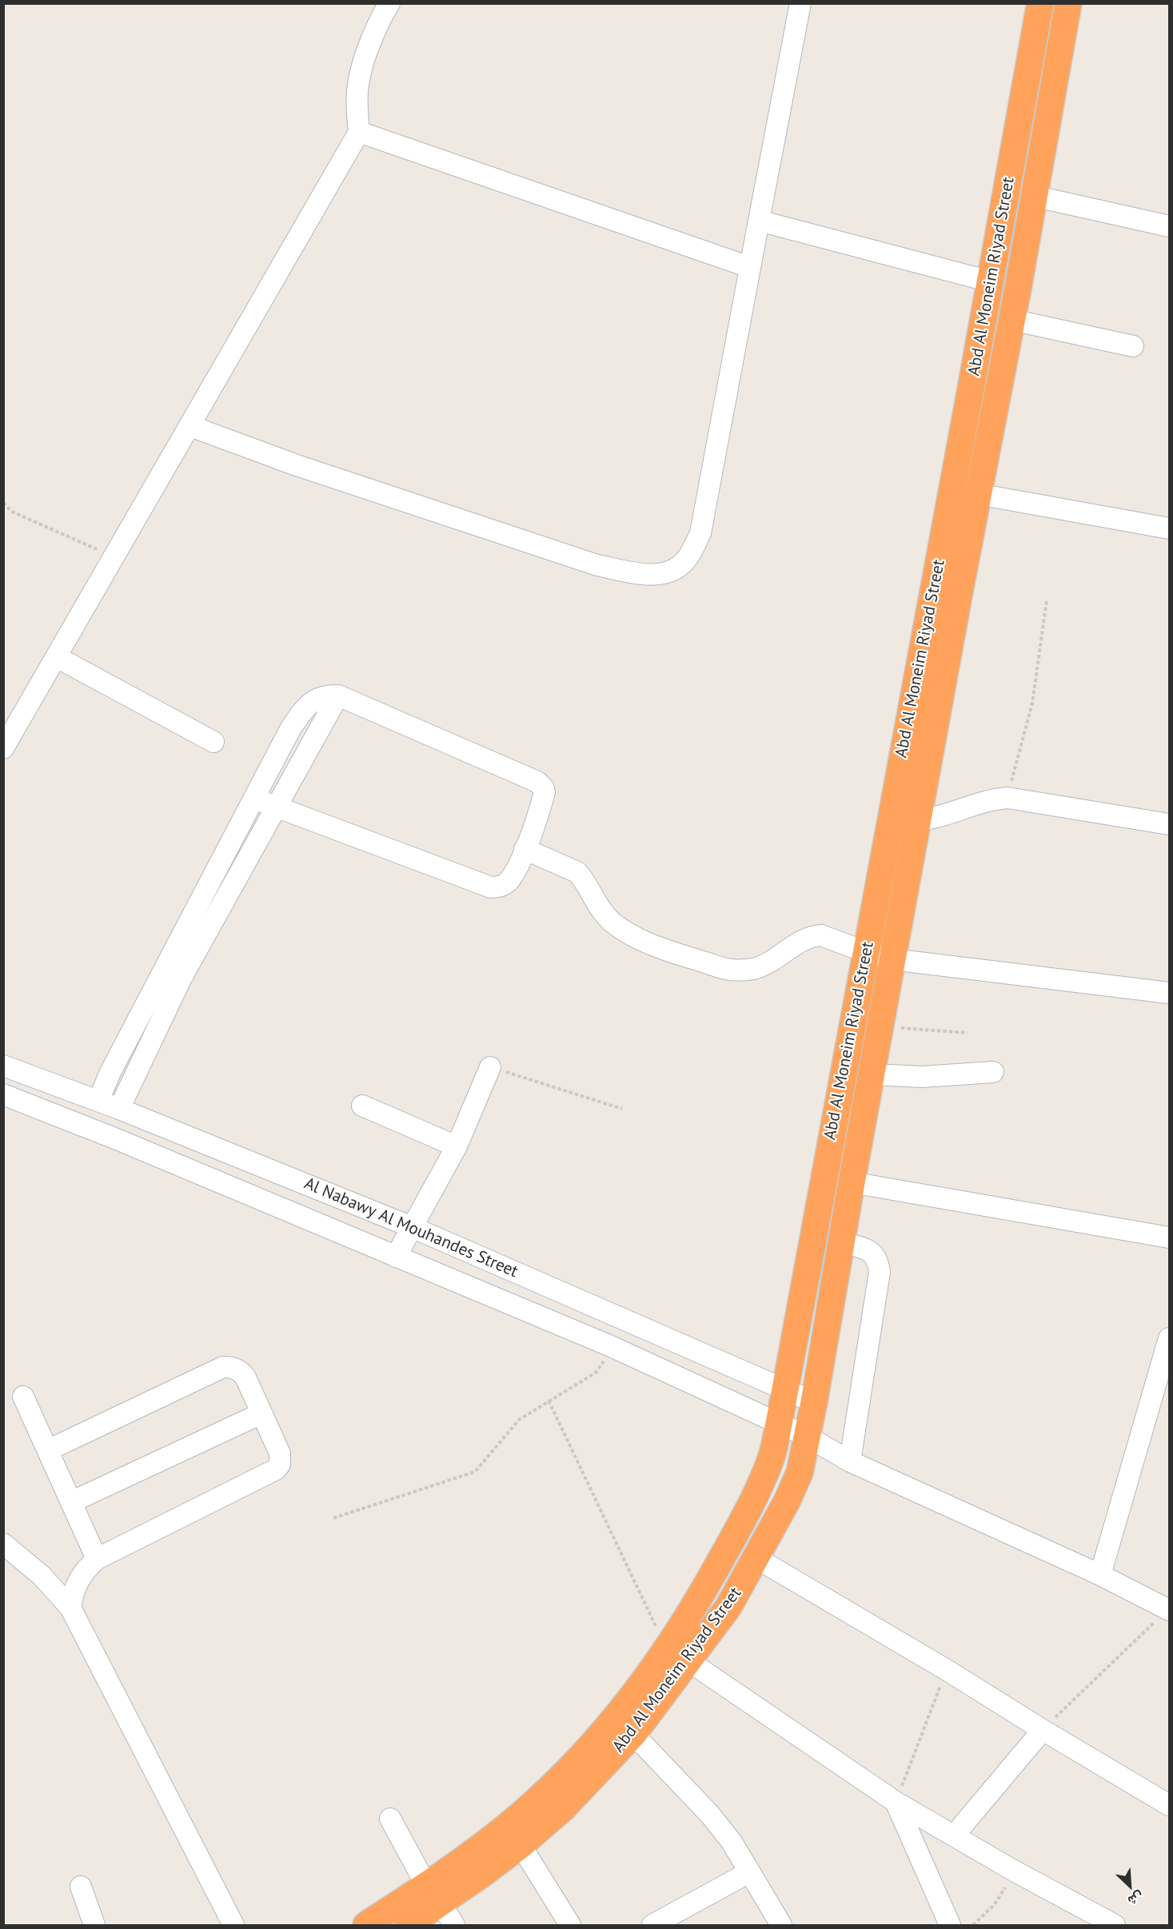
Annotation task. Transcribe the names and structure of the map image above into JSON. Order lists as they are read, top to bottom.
{
  "streets": {
    "highway": ["Abd Al Moneim Riyad Street"],
    "street": ["Al Nabawy Al Mouhandes Street"]
  },
  "crossings": [
    ["Abd Al Moneim Riyad Street", "Al Nabawy Al Mouhandes Street"]
  ],
  "north": "bottom right"
}
